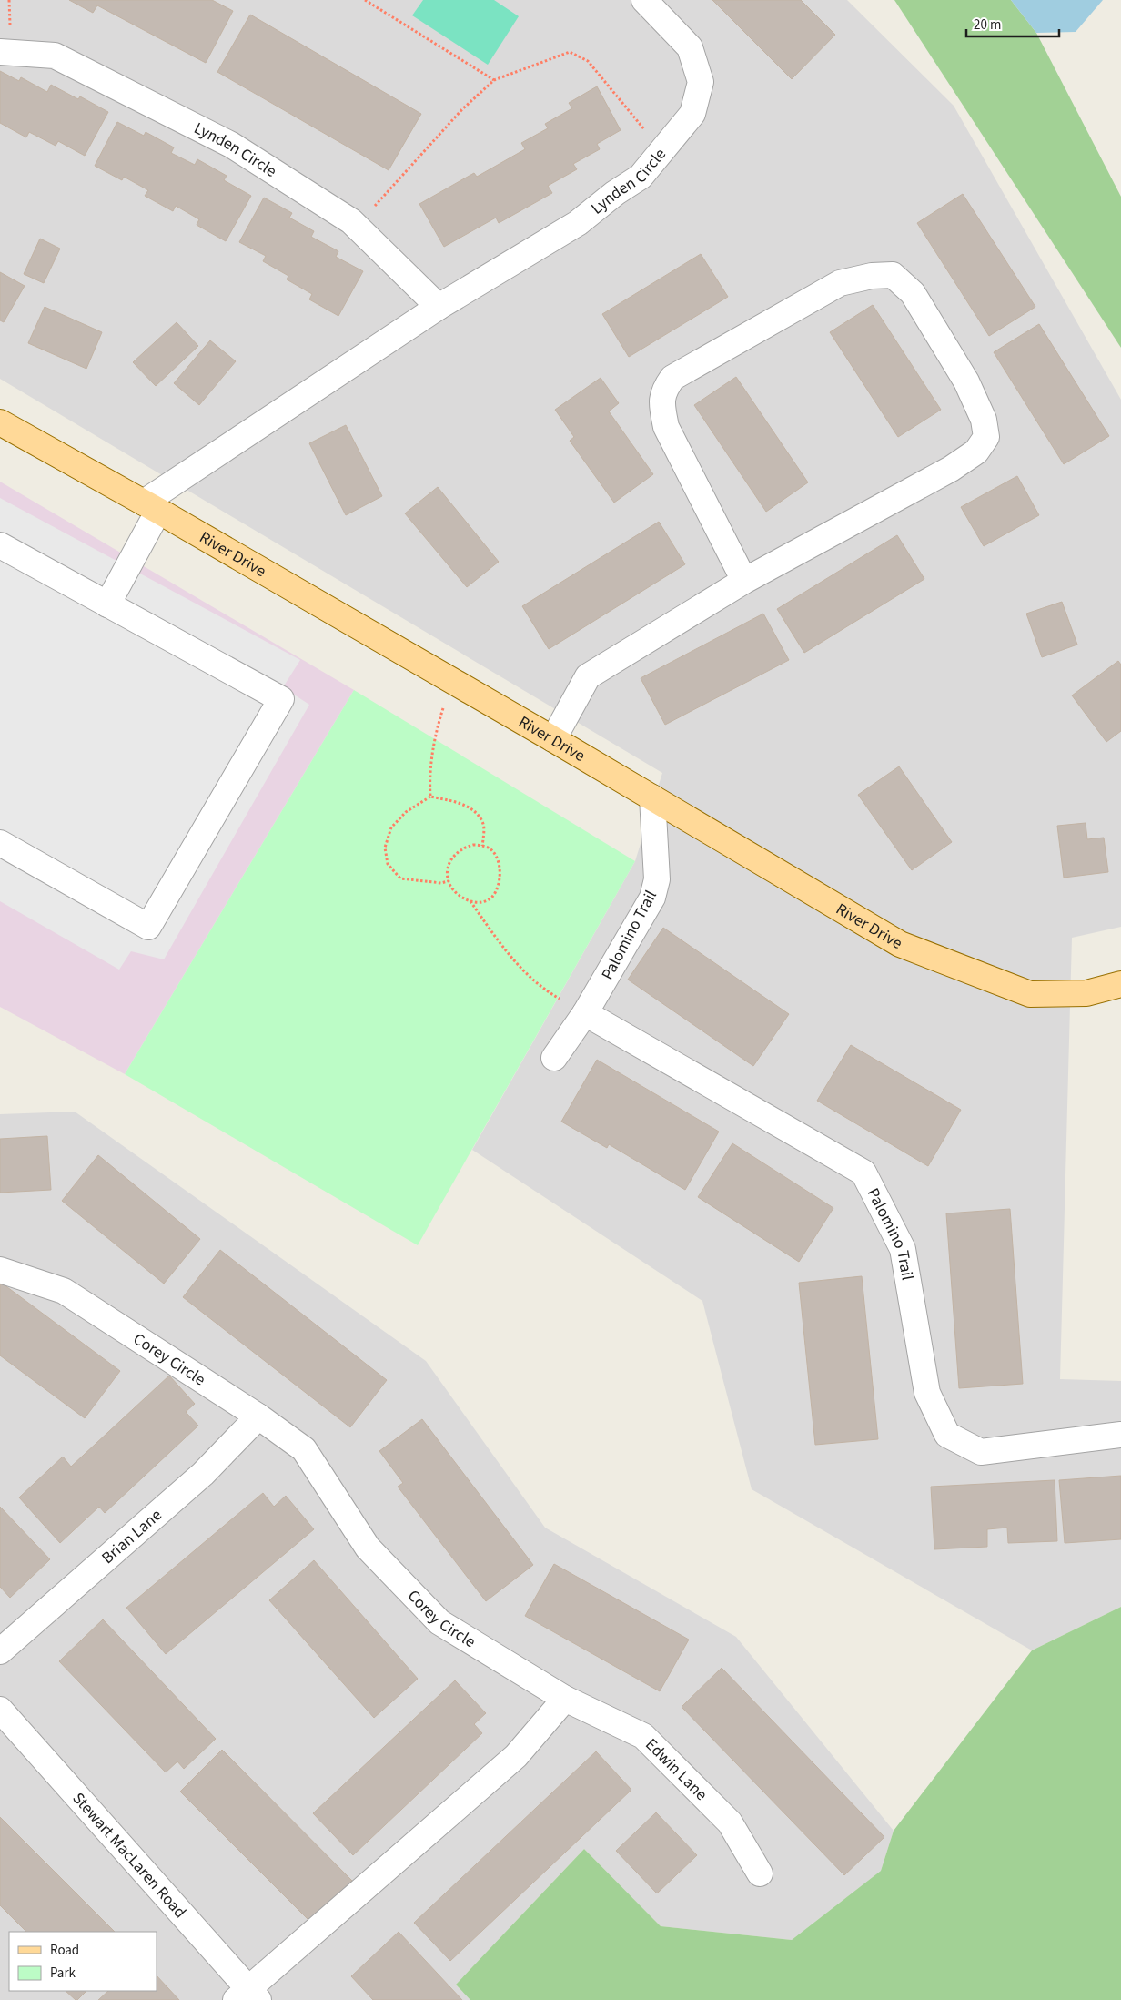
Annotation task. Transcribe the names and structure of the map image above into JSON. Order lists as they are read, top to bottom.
{
  "streets": {
    "main road": ["River Drive"],
    "street": [
      "Lynden Circle",
      "Palomino Trail",
      "Corey Circle",
      "Brian Lane",
      "Edwin Lane",
      "Stewart MacLaren Road"
    ]
  },
  "crossings": [
    ["Lynden Circle", "River Drive"],
    ["River Drive", "Palomino Trail"],
    ["Corey Circle", "Brian Lane"],
    ["Corey Circle", "Edwin Lane"]
  ],
  "legend": ["Road", "Park"],
  "scale_bar": "20 m"
}
